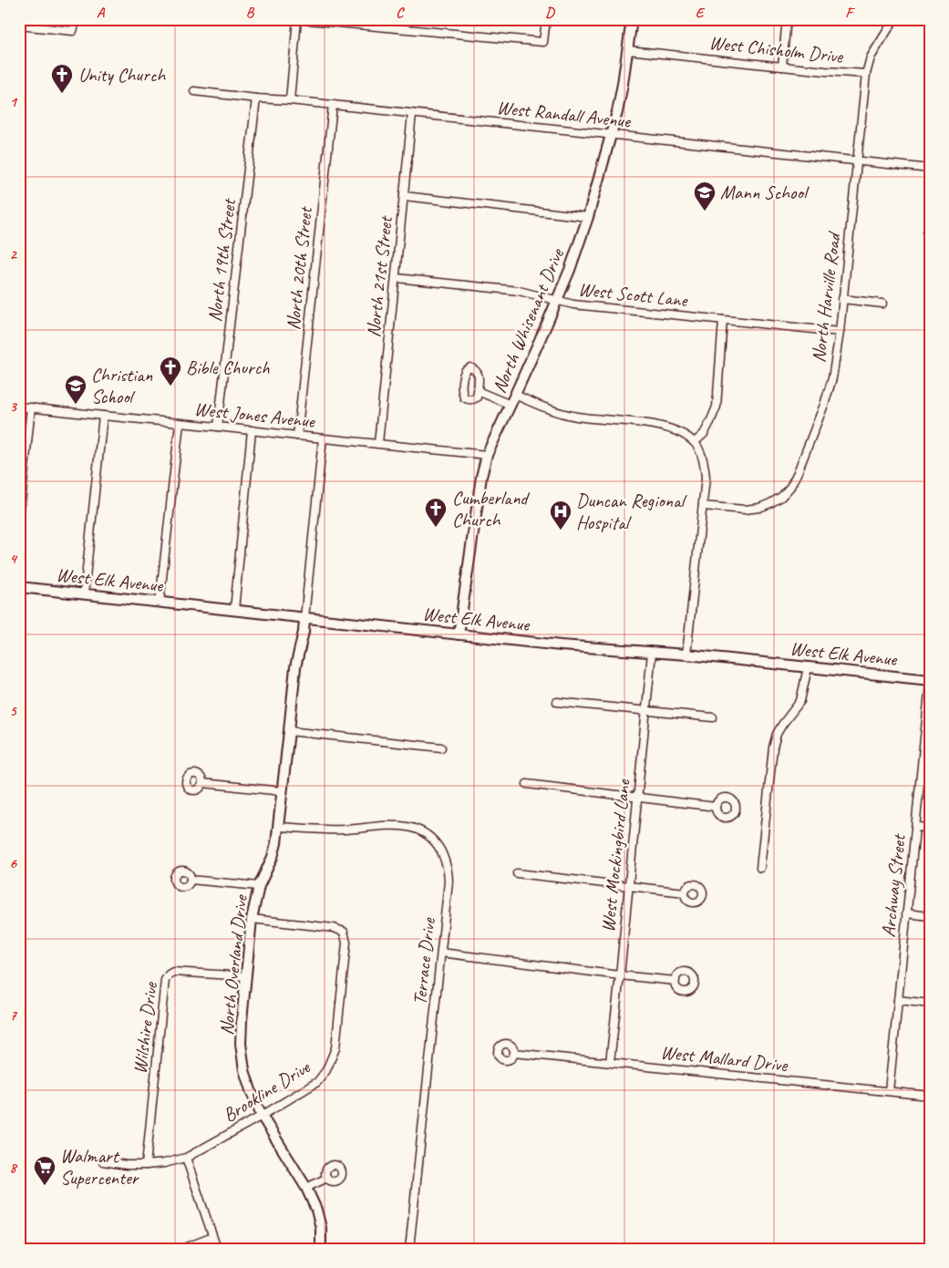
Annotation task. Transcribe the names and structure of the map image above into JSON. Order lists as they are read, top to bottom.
{
  "streets": {
    "street": [
      "West Chisholm Drive",
      "West Randall Avenue",
      "North 19th Street",
      "North 20th Street",
      "North 21st Street",
      "West Scott Lane",
      "North Harville Road",
      "North Whisenant Drive",
      "West Jones Avenue",
      "West Elk Avenue",
      "West Mockingbird Lane",
      "Archway Street",
      "Terrace Drive",
      "North Overland Drive",
      "Wilshire Drive",
      "West Mallard Drive",
      "Brookline Drive"
    ]
  },
  "crossings": [
    ["West Chisholm Drive", "North Harville Road"],
    ["West Chisholm Drive", "North Whisenant Drive"],
    ["West Randall Avenue", "North 19th Street"],
    ["West Randall Avenue", "North 20th Street"],
    ["West Randall Avenue", "North 21st Street"],
    ["West Randall Avenue", "North Harville Road"],
    ["West Randall Avenue", "North Whisenant Drive"],
    ["North 19th Street", "West Jones Avenue"],
    ["North 20th Street", "West Jones Avenue"],
    ["North 21st Street", "West Scott Lane"],
    ["North 21st Street", "West Jones Avenue"],
    ["West Scott Lane", "North Harville Road"],
    ["West Scott Lane", "North Whisenant Drive"],
    ["North Whisenant Drive", "West Jones Avenue"],
    ["North Whisenant Drive", "West Elk Avenue"],
    ["West Elk Avenue", "West Mockingbird Lane"],
    ["West Elk Avenue", "North Overland Drive"],
    ["West Mockingbird Lane", "West Mallard Drive"],
    ["Archway Street", "West Mallard Drive"],
    ["Terrace Drive", "North Overland Drive"],
    ["North Overland Drive", "Wilshire Drive"],
    ["North Overland Drive", "Brookline Drive"],
    ["Wilshire Drive", "Brookline Drive"]
  ],
  "places": {
    "church": ["Unity Church", "Bible Church", "Cumberland Church"],
    "school or university": ["Mann School", "Christian School"],
    "hospital": ["Duncan Regional Hospital"],
    "supermarket": ["Walmart Supercenter"]
  },
  "grid": {
    "columns": [
      "A",
      "B",
      "C",
      "D",
      "E",
      "F"
    ],
    "rows": [
      "1",
      "2",
      "3",
      "4",
      "5",
      "6",
      "7",
      "8"
    ]
  }
}
